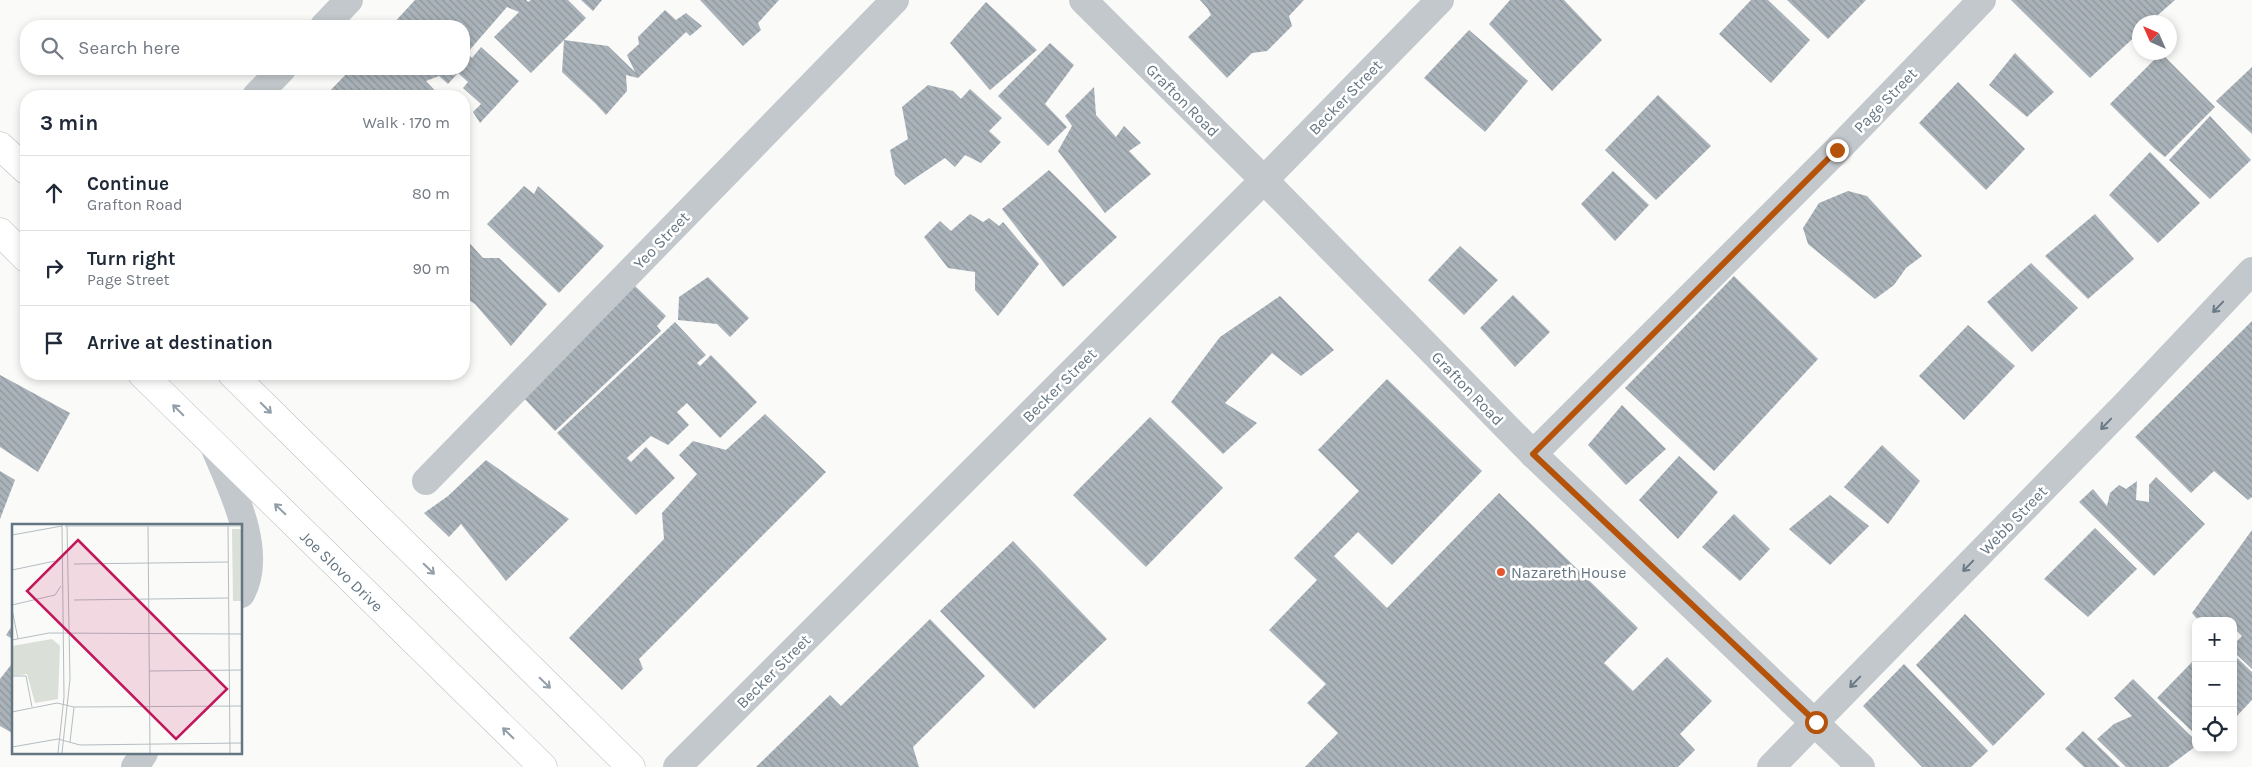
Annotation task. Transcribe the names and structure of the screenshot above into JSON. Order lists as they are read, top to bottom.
{
  "streets": {
    "main road": ["Joe Slovo Drive"],
    "street": [
      "Becker Street",
      "Grafton Road",
      "Page Street",
      "Yeo Street",
      "Webb Street"
    ]
  },
  "crossings": [
    ["Becker Street", "Grafton Road"],
    ["Grafton Road", "Page Street"],
    ["Grafton Road", "Webb Street"]
  ],
  "one_way": ["Webb Street"],
  "places": ["Nazareth House"],
  "north": "top left",
  "page": {
    "search": "Search here",
    "heading": ["3 min", "Walk · 170 m"],
    "list": [
      ["Continue", "Grafton Road", "80 m"],
      ["Turn right", "Page Street", "90 m"],
      "Arrive at destination"
    ],
    "map_buttons": ["+", "−"]
  }
}
